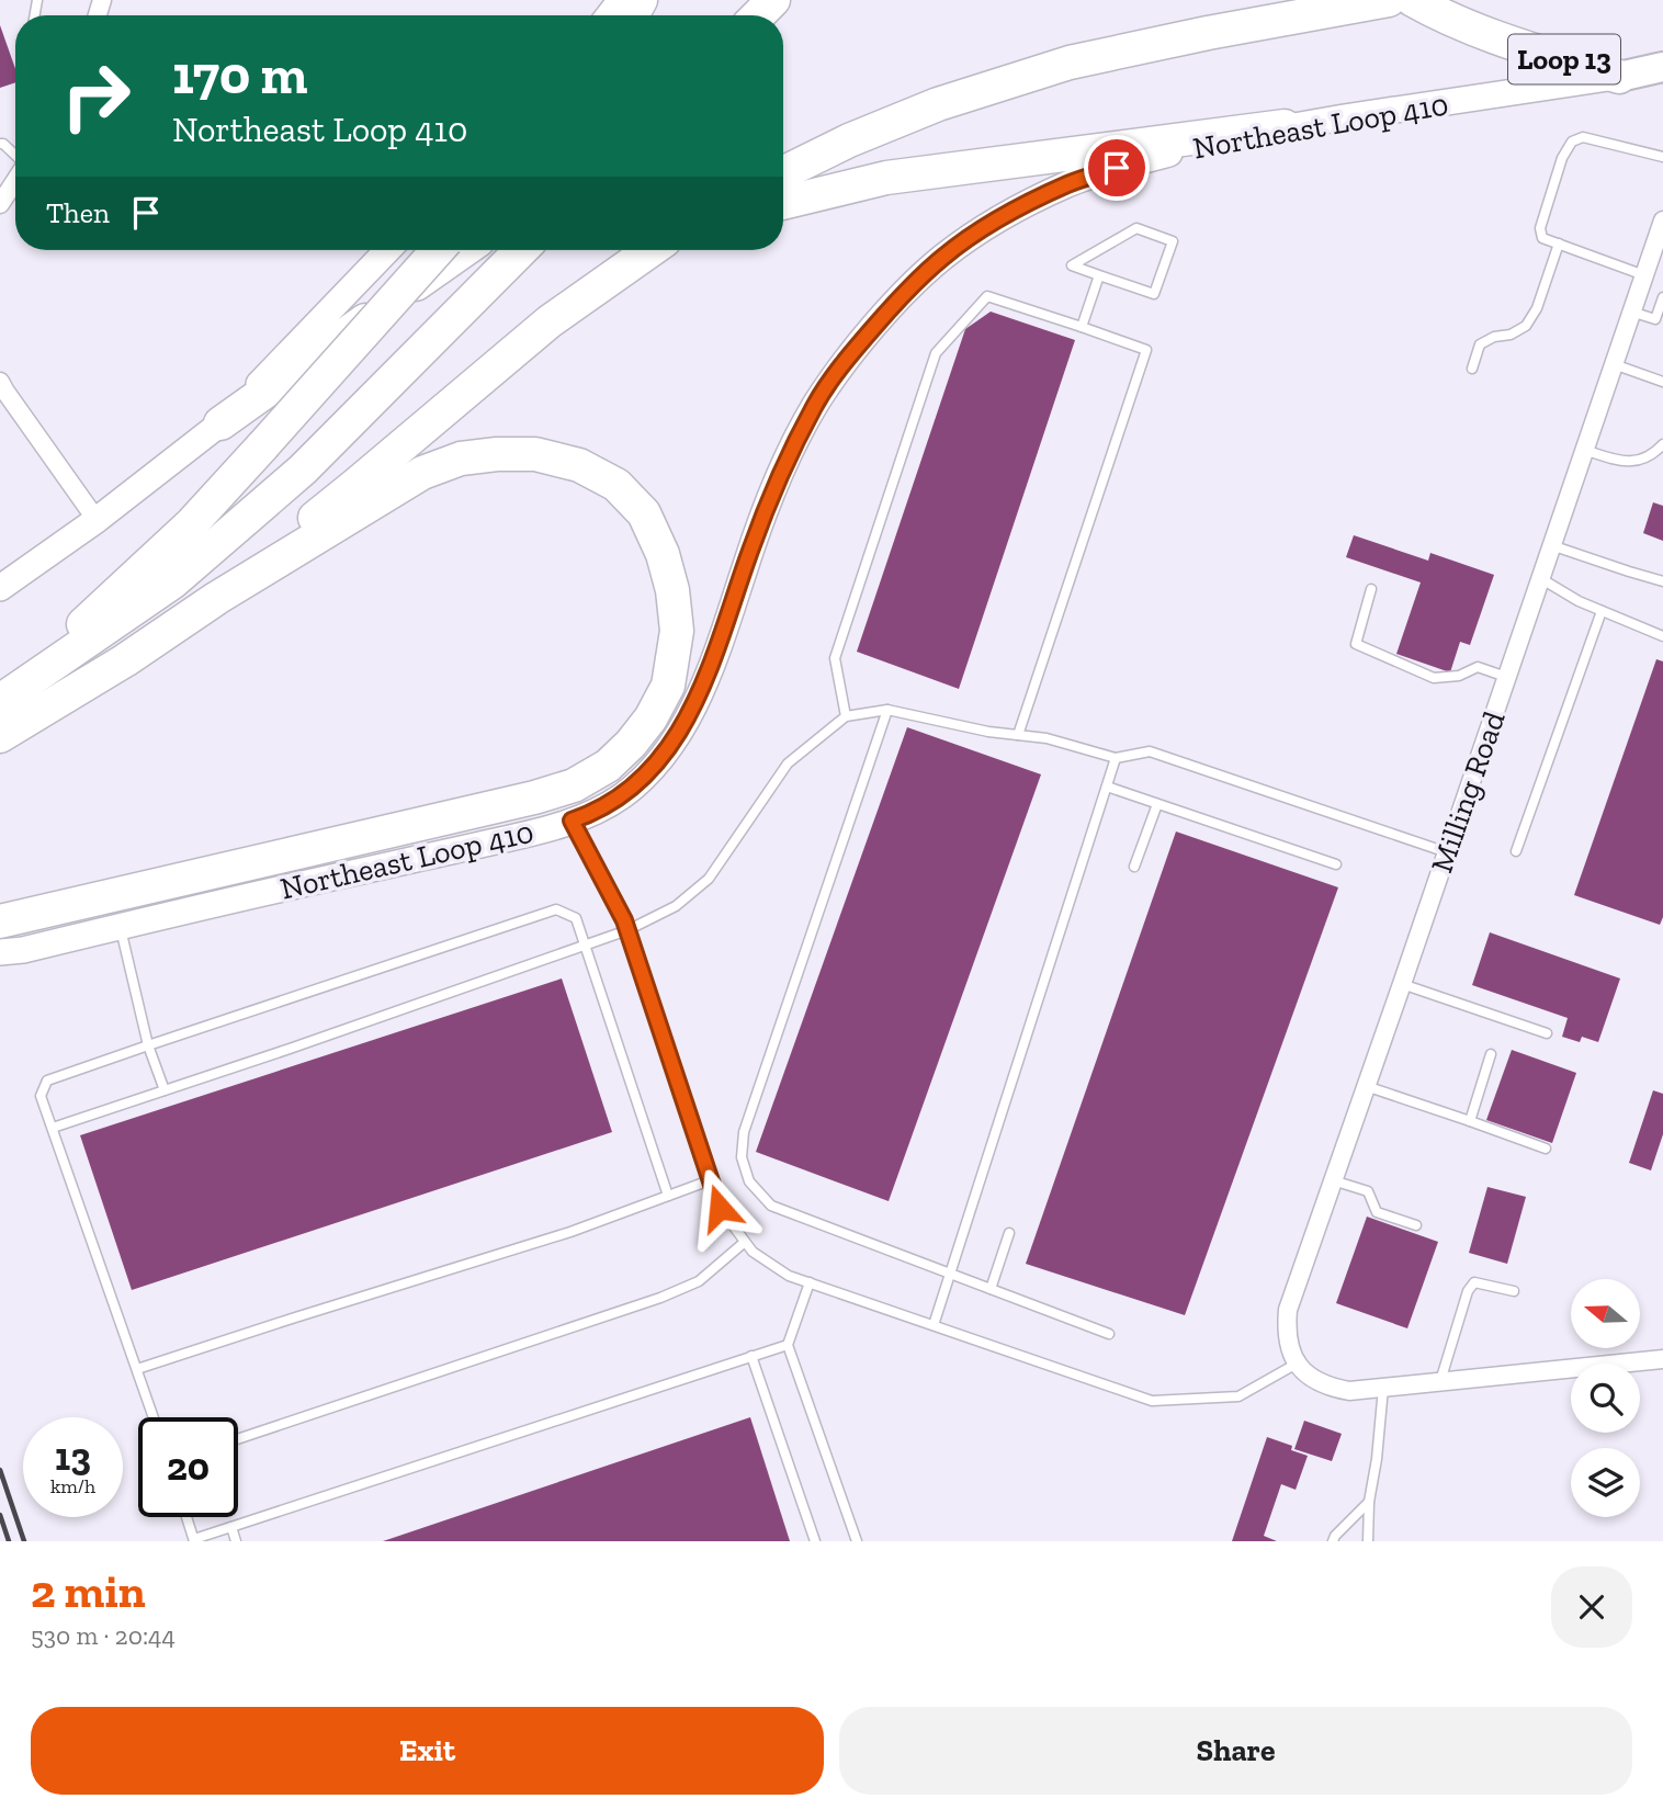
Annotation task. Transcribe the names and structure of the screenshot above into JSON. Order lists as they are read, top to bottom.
{
  "streets": {
    "highway": ["Loop 13"],
    "main road": ["Northeast Loop 410"],
    "street": ["Milling Road"]
  },
  "crossings": [
    ["Loop 13", "Northeast Loop 410"]
  ],
  "north": "left",
  "page": {
    "turn": ["170 m", "Northeast Loop 410"],
    "then": "Then",
    "speed": "13 km/h",
    "limit": "20",
    "heading": ["2 min", "530 m · 20:44"],
    "buttons": ["Exit", "Share"]
  }
}
